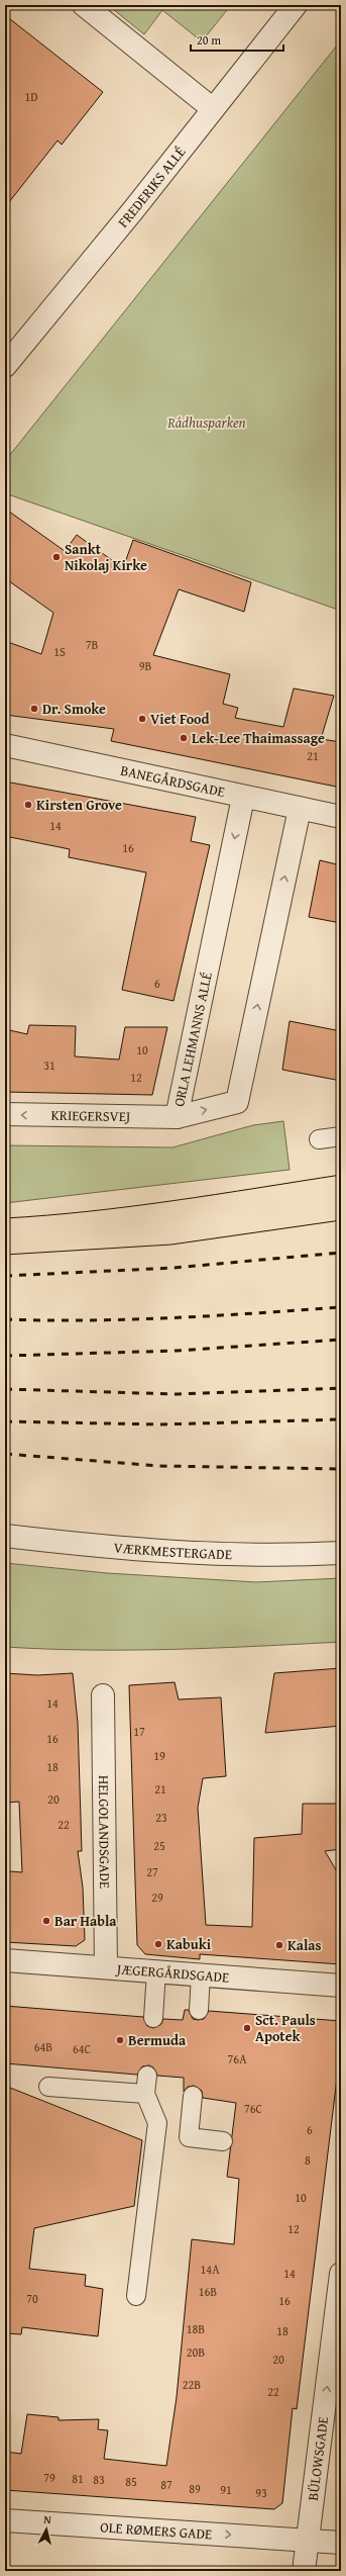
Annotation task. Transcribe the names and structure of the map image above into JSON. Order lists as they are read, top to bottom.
{
  "streets": {
    "street": [
      "FREDERIKS ALLÉ",
      "BANEGÅRDSGADE",
      "ORLA LEHMANNS ALLÉ",
      "KRIEGERSVEJ",
      "VÆRKMESTERGADE",
      "HELGOLANDSGADE",
      "JÆGERGÅRDSGADE",
      "BÜLOWSGADE",
      "OLE RØMERS GADE"
    ]
  },
  "crossings": [
    ["BANEGÅRDSGADE", "ORLA LEHMANNS ALLÉ"],
    ["ORLA LEHMANNS ALLÉ", "KRIEGERSVEJ"],
    ["HELGOLANDSGADE", "JÆGERGÅRDSGADE"],
    ["BÜLOWSGADE", "OLE RØMERS GADE"]
  ],
  "one_way": ["KRIEGERSVEJ", "BÜLOWSGADE", "OLE RØMERS GADE"],
  "parks": ["Rådhusparken"],
  "places": [
    "Sankt Nikolaj Kirke",
    "Dr. Smoke",
    "Viet Food",
    "Lek-Lee Thaimassage",
    "Kirsten Grove",
    "Bar Habla",
    "Kabuki",
    "Kalas",
    "Sct. Pauls Apotek",
    "Bermuda"
  ],
  "house_numbers": [
    "1D",
    "7B",
    "1S",
    "9B",
    "21",
    "14",
    "16",
    "6",
    "10",
    "31",
    "12",
    "14",
    "17",
    "16",
    "19",
    "18",
    "21",
    "20",
    "23",
    "22",
    "25",
    "27",
    "29",
    "64B",
    "64C",
    "76A",
    "76C",
    "6",
    "8",
    "10",
    "12",
    "14A",
    "14",
    "16B",
    "70",
    "16",
    "18B",
    "18",
    "20B",
    "20",
    "22B",
    "22",
    "79",
    "81",
    "83",
    "85",
    "87",
    "89",
    "91",
    "93"
  ],
  "scale_bar": "20 m",
  "north": "top"
}
